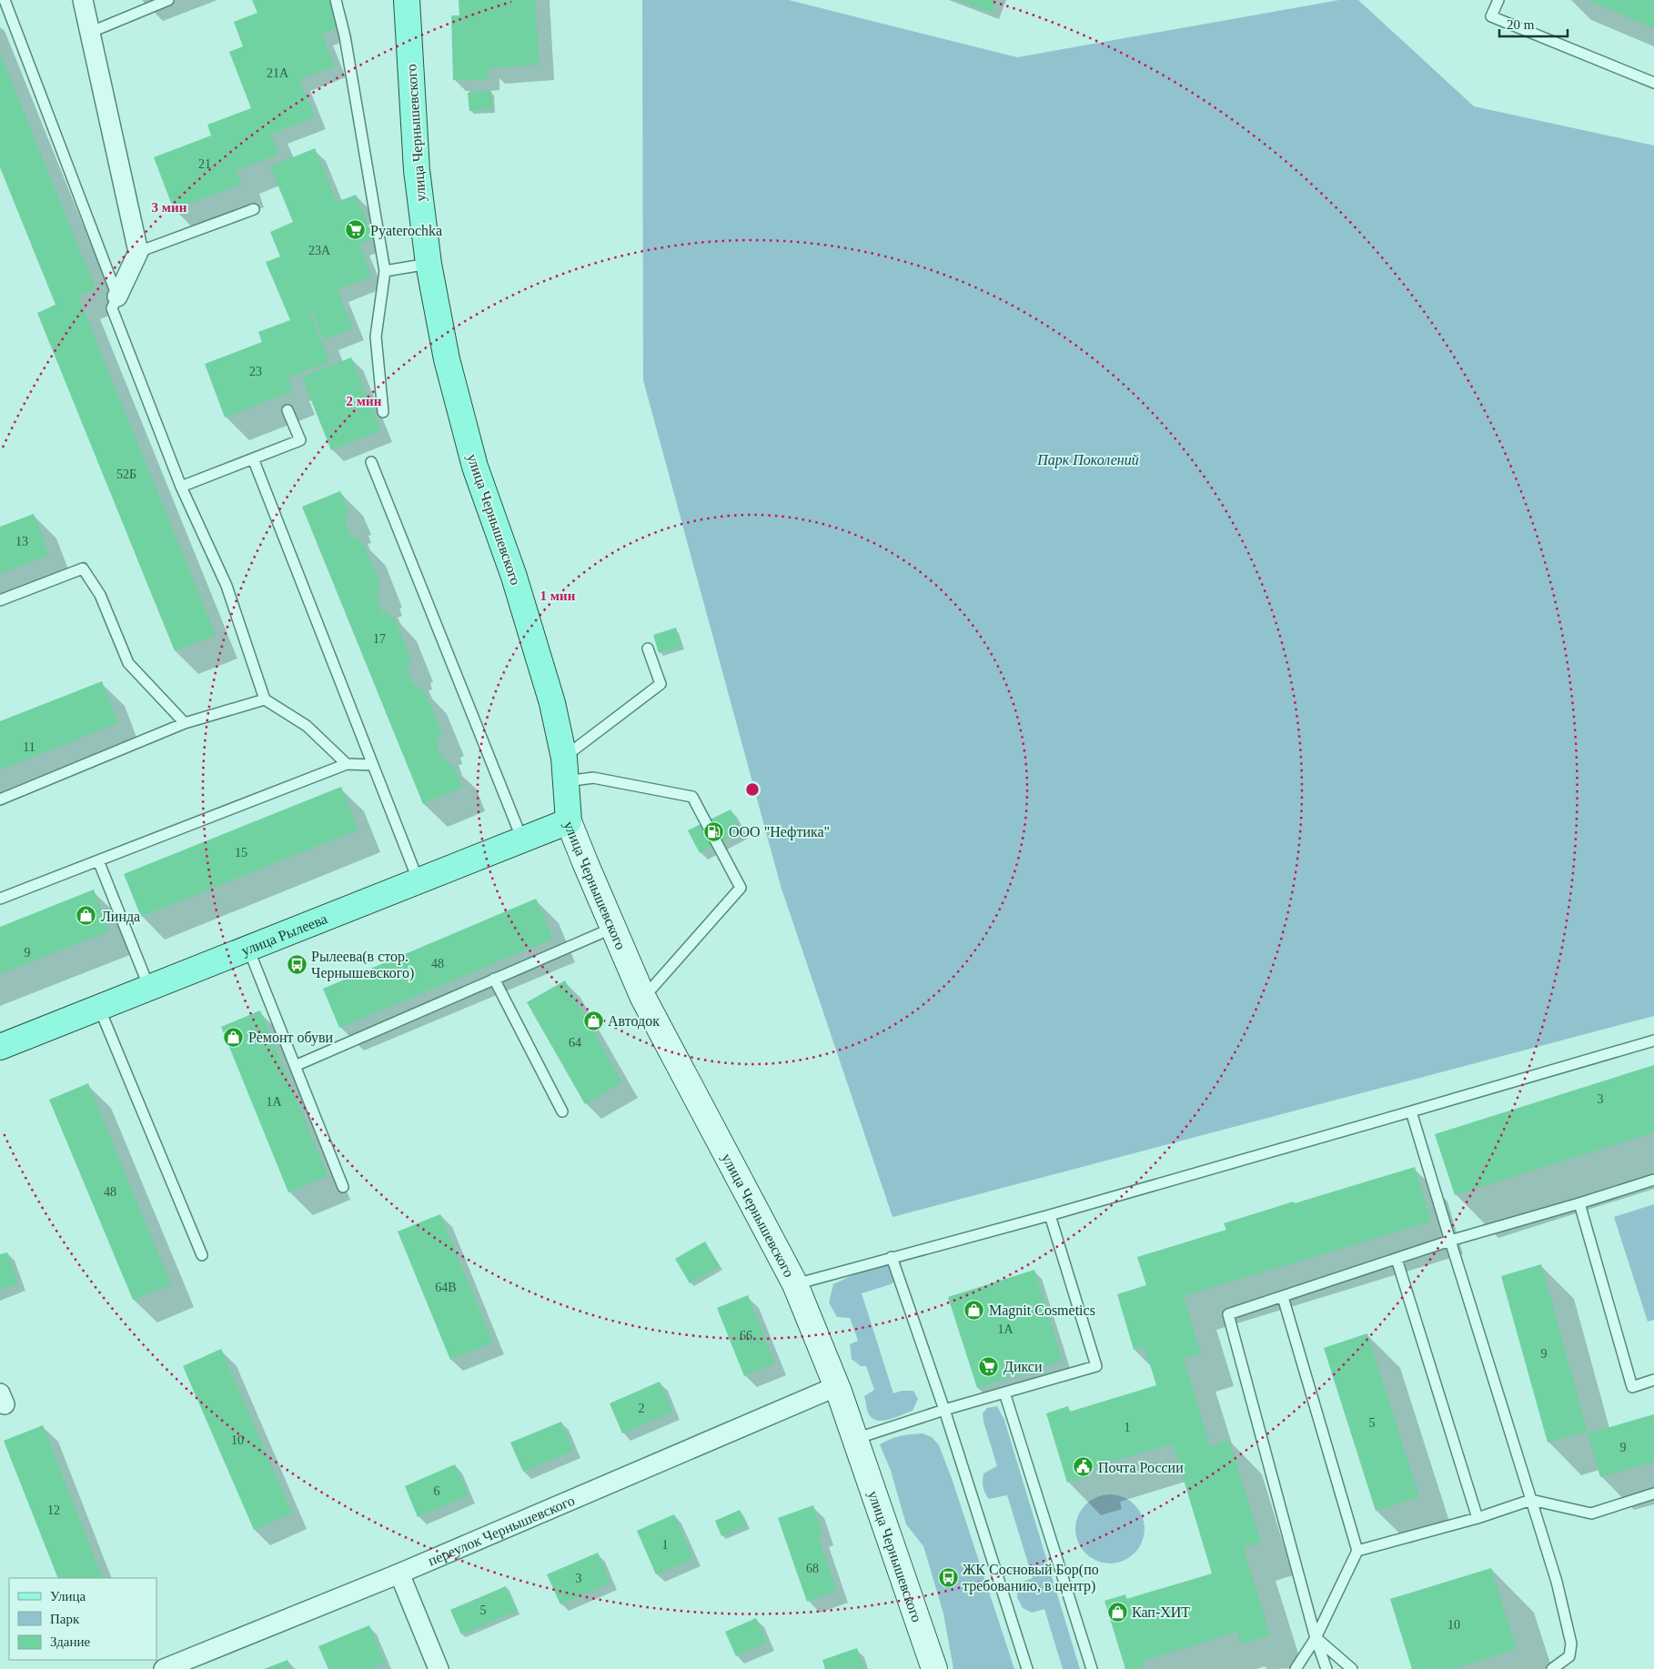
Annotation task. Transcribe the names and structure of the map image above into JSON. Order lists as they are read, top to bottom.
{
  "streets": {
    "main road": ["улица Чернышевского", "улица Рылеева"],
    "street": ["переулок Чернышевского"]
  },
  "crossings": [
    ["улица Чернышевского", "улица Рылеева"],
    ["улица Чернышевского", "переулок Чернышевского"]
  ],
  "parks": ["Парк Поколений"],
  "places": {
    "supermarket": ["Pyaterochka", "Дикси"],
    "fuel station": ["ООО \"Нефтика\""],
    "shop": [
      "Линда",
      "Автодок",
      "Ремонт обуви",
      "Magnit Cosmetics",
      "Кап-ХИТ"
    ],
    "bus stop": ["Рылеева(в стор. Чернышевского)", "ЖК Сосновый Бор(по требованию, в центр)"],
    "public building": ["Почта России"]
  },
  "house_numbers": [
    "21А",
    "21",
    "23А",
    "23",
    "52Б",
    "13",
    "17",
    "11",
    "15",
    "9",
    "48",
    "64",
    "3",
    "1А",
    "48",
    "64В",
    "1А",
    "66",
    "9",
    "2",
    "5",
    "1",
    "10",
    "9",
    "6",
    "12",
    "1",
    "68",
    "3",
    "5",
    "10"
  ],
  "legend": ["Улица", "Парк", "Здание"],
  "scale_bar": "20 m",
  "rings": ["3 мин", "2 мин", "1 мин"]
}
